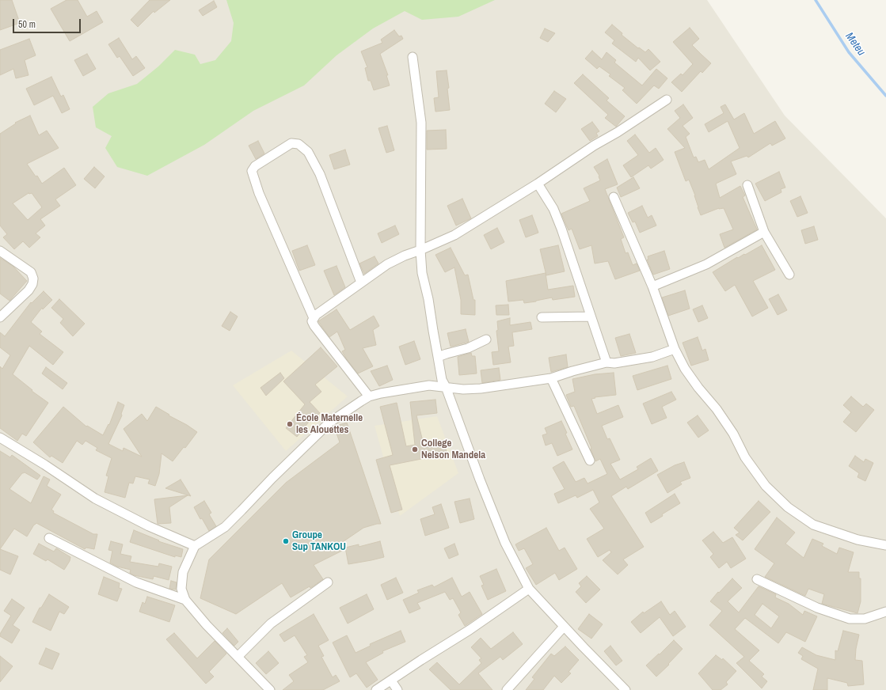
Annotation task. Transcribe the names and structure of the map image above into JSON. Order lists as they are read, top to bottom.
{
  "water": ["Meteu"],
  "places": ["École Maternelle les Alouettes", "College Nelson Mandela", "Groupe Sup TANKOU"],
  "scale_bar": "50 m"
}
